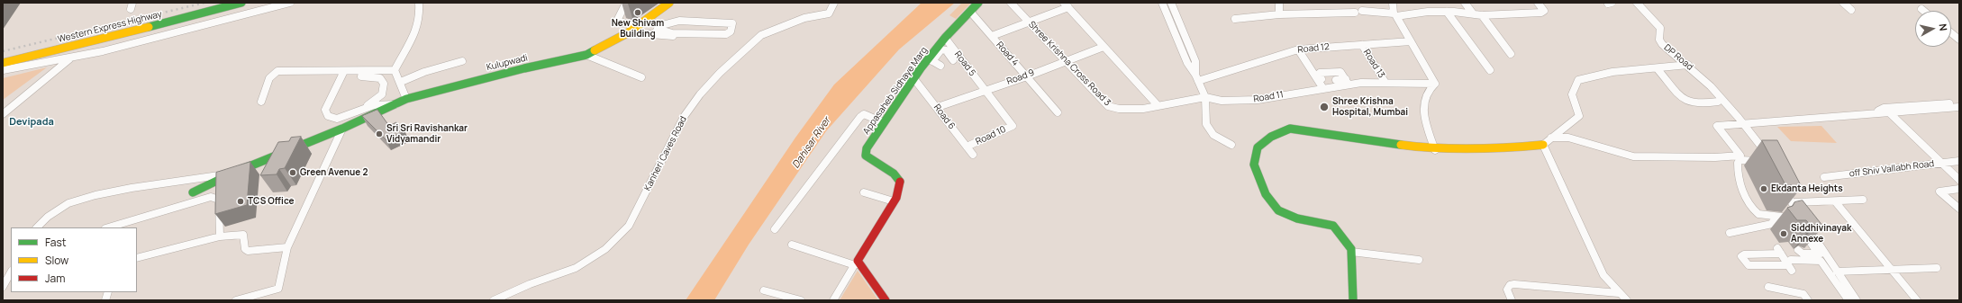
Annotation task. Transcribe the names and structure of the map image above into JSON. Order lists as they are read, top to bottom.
{
  "streets": {
    "main road": ["Western Express Highway", "Kulupwadi", "Appasaheb Sidhaye Marg"],
    "street": [
      "Road 12",
      "Road 4",
      "DP Road",
      "Road 5",
      "Shree Krishna Cross Road 3",
      "Road 13",
      "Road 9",
      "Road 11",
      "Road 6",
      "Road 10",
      "Kanheri Caves Road",
      "off Shiv Vallabh Road"
    ]
  },
  "crossings": [
    ["Road 12", "Road 13"],
    ["Road 4", "Road 9"],
    ["Road 4", "Appasaheb Sidhaye Marg"],
    ["Road 5", "Road 9"],
    ["Road 5", "Appasaheb Sidhaye Marg"],
    ["Road 5", "Road 10"],
    ["Shree Krishna Cross Road 3", "Road 9"],
    ["Shree Krishna Cross Road 3", "Road 11"],
    ["Road 13", "Road 11"],
    ["Road 9", "Road 6"],
    ["Road 9", "Road 10"],
    ["Appasaheb Sidhaye Marg", "Road 6"],
    ["Road 6", "Road 10"]
  ],
  "districts": ["Devipada"],
  "water": ["Dahisar River"],
  "places": [
    "New Shivam Building",
    "Shree Krishna Hospital, Mumbai",
    "Sri Sri Ravishankar Vidyamandir",
    "Green Avenue 2",
    "Ekdanta Heights",
    "TCS Office",
    "Siddhivinayak Annexe"
  ],
  "legend": ["Fast", "Slow", "Jam"],
  "north": "right"
}
